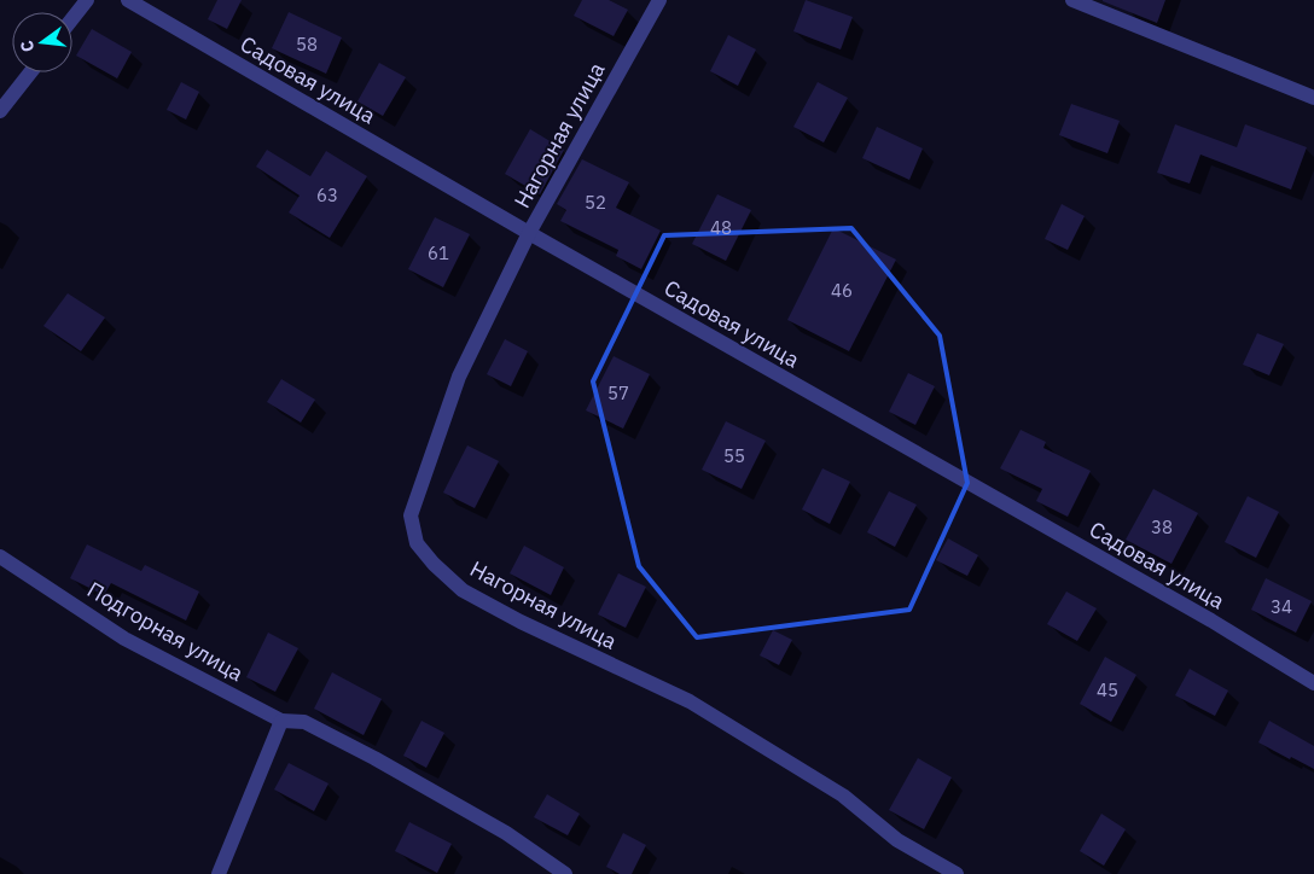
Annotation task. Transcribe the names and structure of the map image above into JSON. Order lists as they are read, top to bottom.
{
  "streets": {
    "street": ["Садовая улица", "Нагорная улица", "Подгорная улица"]
  },
  "crossings": [
    ["Садовая улица", "Нагорная улица"]
  ],
  "house_numbers": [
    "58",
    "63",
    "52",
    "48",
    "61",
    "46",
    "57",
    "55",
    "38",
    "34",
    "45"
  ],
  "north": "left"
}
